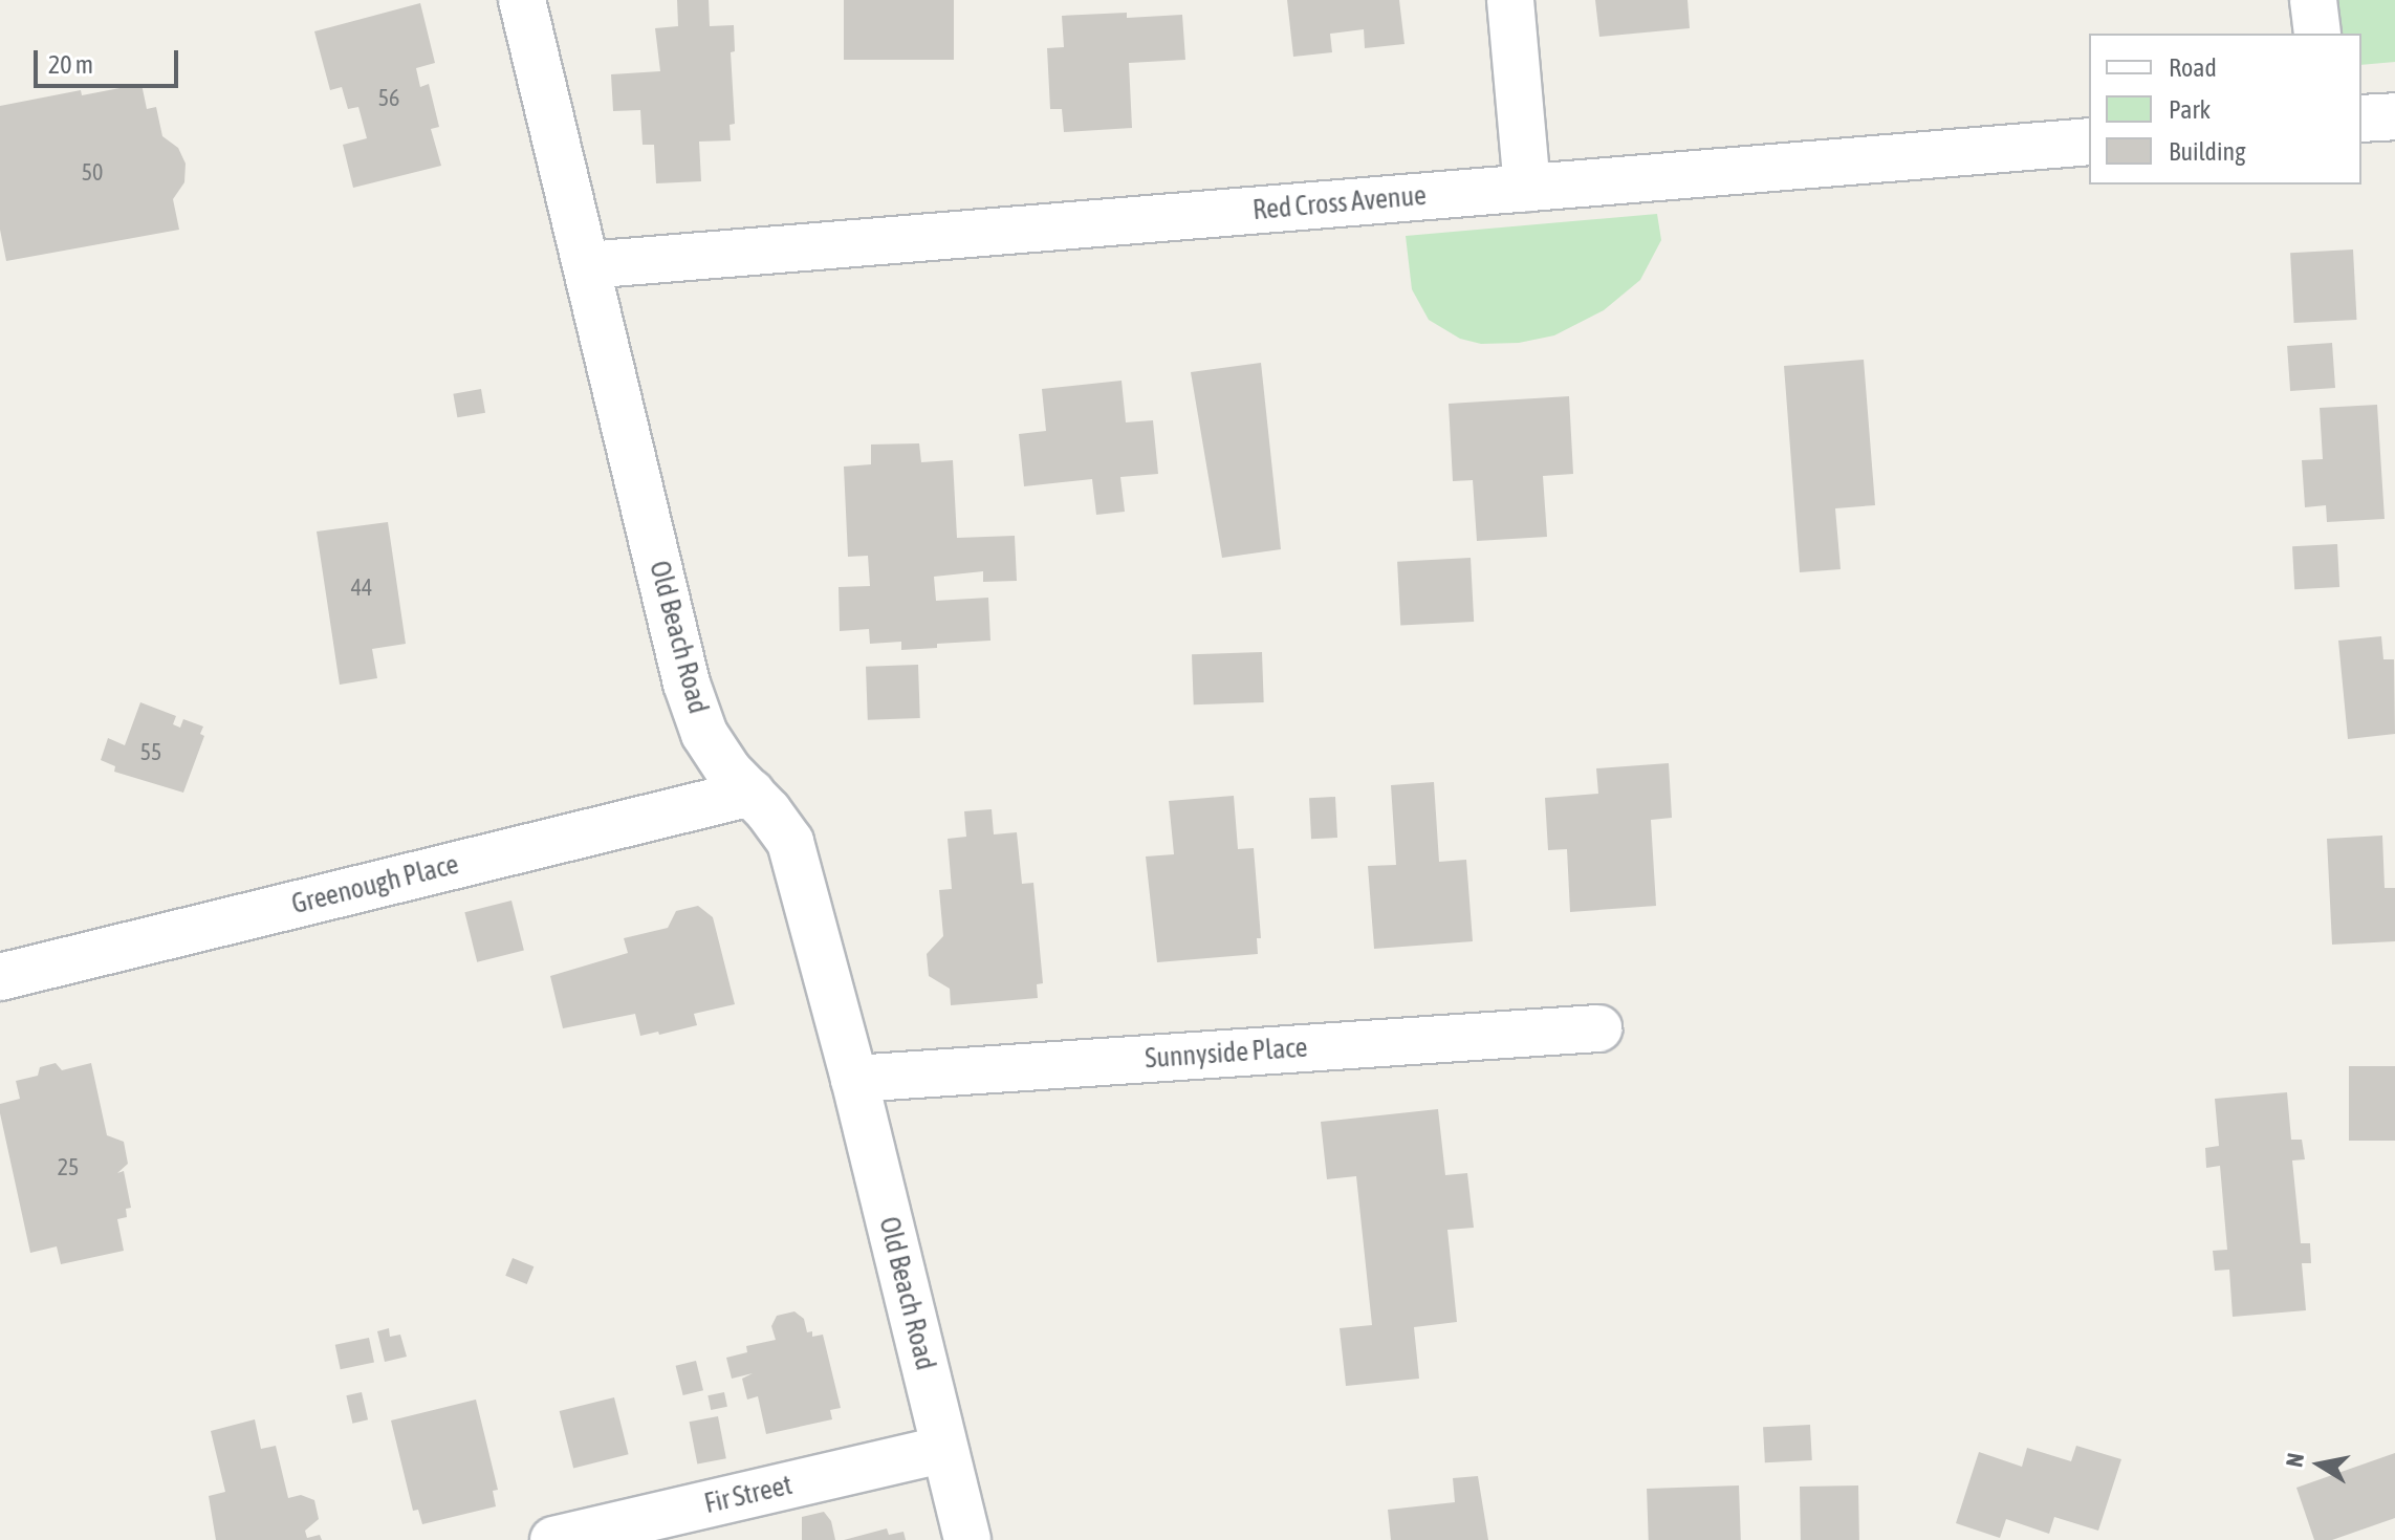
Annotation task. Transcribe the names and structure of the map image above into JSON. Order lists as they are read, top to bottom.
{
  "streets": {
    "street": [
      "Red Cross Avenue",
      "Old Beach Road",
      "Greenough Place",
      "Sunnyside Place",
      "Fir Street"
    ]
  },
  "crossings": [
    ["Red Cross Avenue", "Old Beach Road"],
    ["Old Beach Road", "Greenough Place"],
    ["Old Beach Road", "Sunnyside Place"],
    ["Old Beach Road", "Fir Street"]
  ],
  "house_numbers": [
    "56",
    "50",
    "44",
    "55",
    "25"
  ],
  "legend": ["Road", "Park", "Building"],
  "scale_bar": "20 m",
  "north": "left"
}
